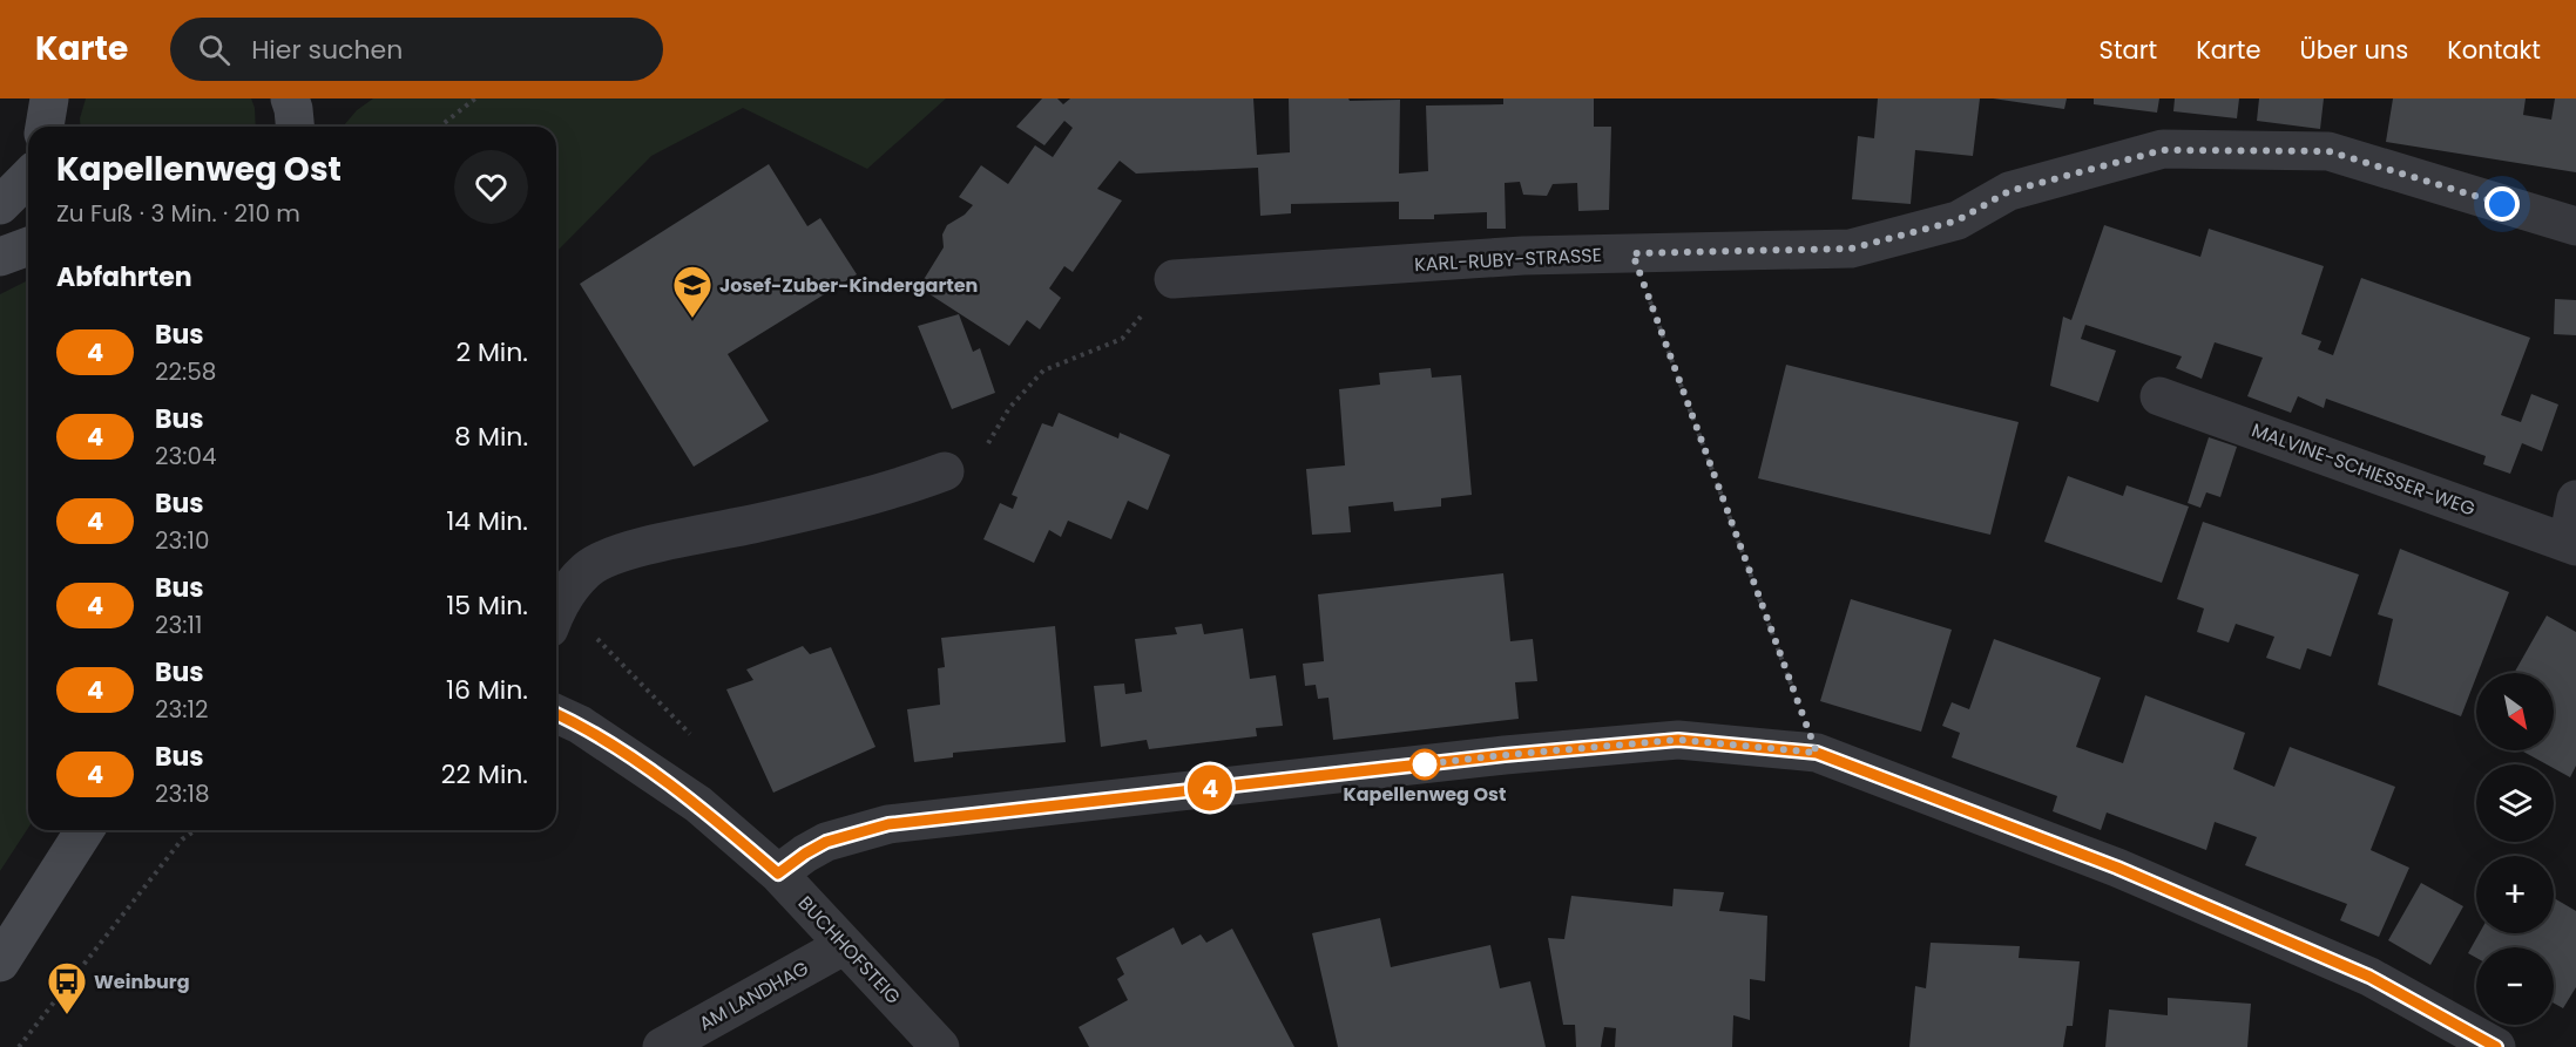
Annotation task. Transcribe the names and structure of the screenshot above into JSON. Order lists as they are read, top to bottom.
{
  "streets": {
    "street": [
      "KARL-RUBY-STRASSE",
      "MALVINE-SCHIESSER-WEG",
      "BUCHHOFSTEIG",
      "AM LANDHAG"
    ]
  },
  "crossings": [
    ["BUCHHOFSTEIG", "AM LANDHAG"]
  ],
  "places": {
    "school or university": ["Josef-Zuber-Kindergarten"],
    "other": ["Kapellenweg Ost"],
    "bus stop": ["Weinburg"]
  },
  "lines": ["bus line 4"],
  "north": "bottom right",
  "page": {
    "header": "Karte",
    "search": "Hier suchen",
    "nav": [
      "Start",
      "Karte",
      "Über uns",
      "Kontakt"
    ],
    "on_map": "4",
    "heading": [
      ["Kapellenweg Ost", "Zu Fuß · 3 Min. · 210 m"],
      "Abfahrten"
    ],
    "list": [
      {
        "mark": "4",
        "name": "Bus",
        "note": "22:58",
        "value": "2 Min."
      },
      {
        "mark": "4",
        "name": "Bus",
        "note": "23:04",
        "value": "8 Min."
      },
      {
        "mark": "4",
        "name": "Bus",
        "note": "23:10",
        "value": "14 Min."
      },
      {
        "mark": "4",
        "name": "Bus",
        "note": "23:11",
        "value": "15 Min."
      },
      {
        "mark": "4",
        "name": "Bus",
        "note": "23:12",
        "value": "16 Min."
      },
      {
        "mark": "4",
        "name": "Bus",
        "note": "23:18",
        "value": "22 Min."
      }
    ],
    "map_buttons": ["+", "−"]
  }
}
